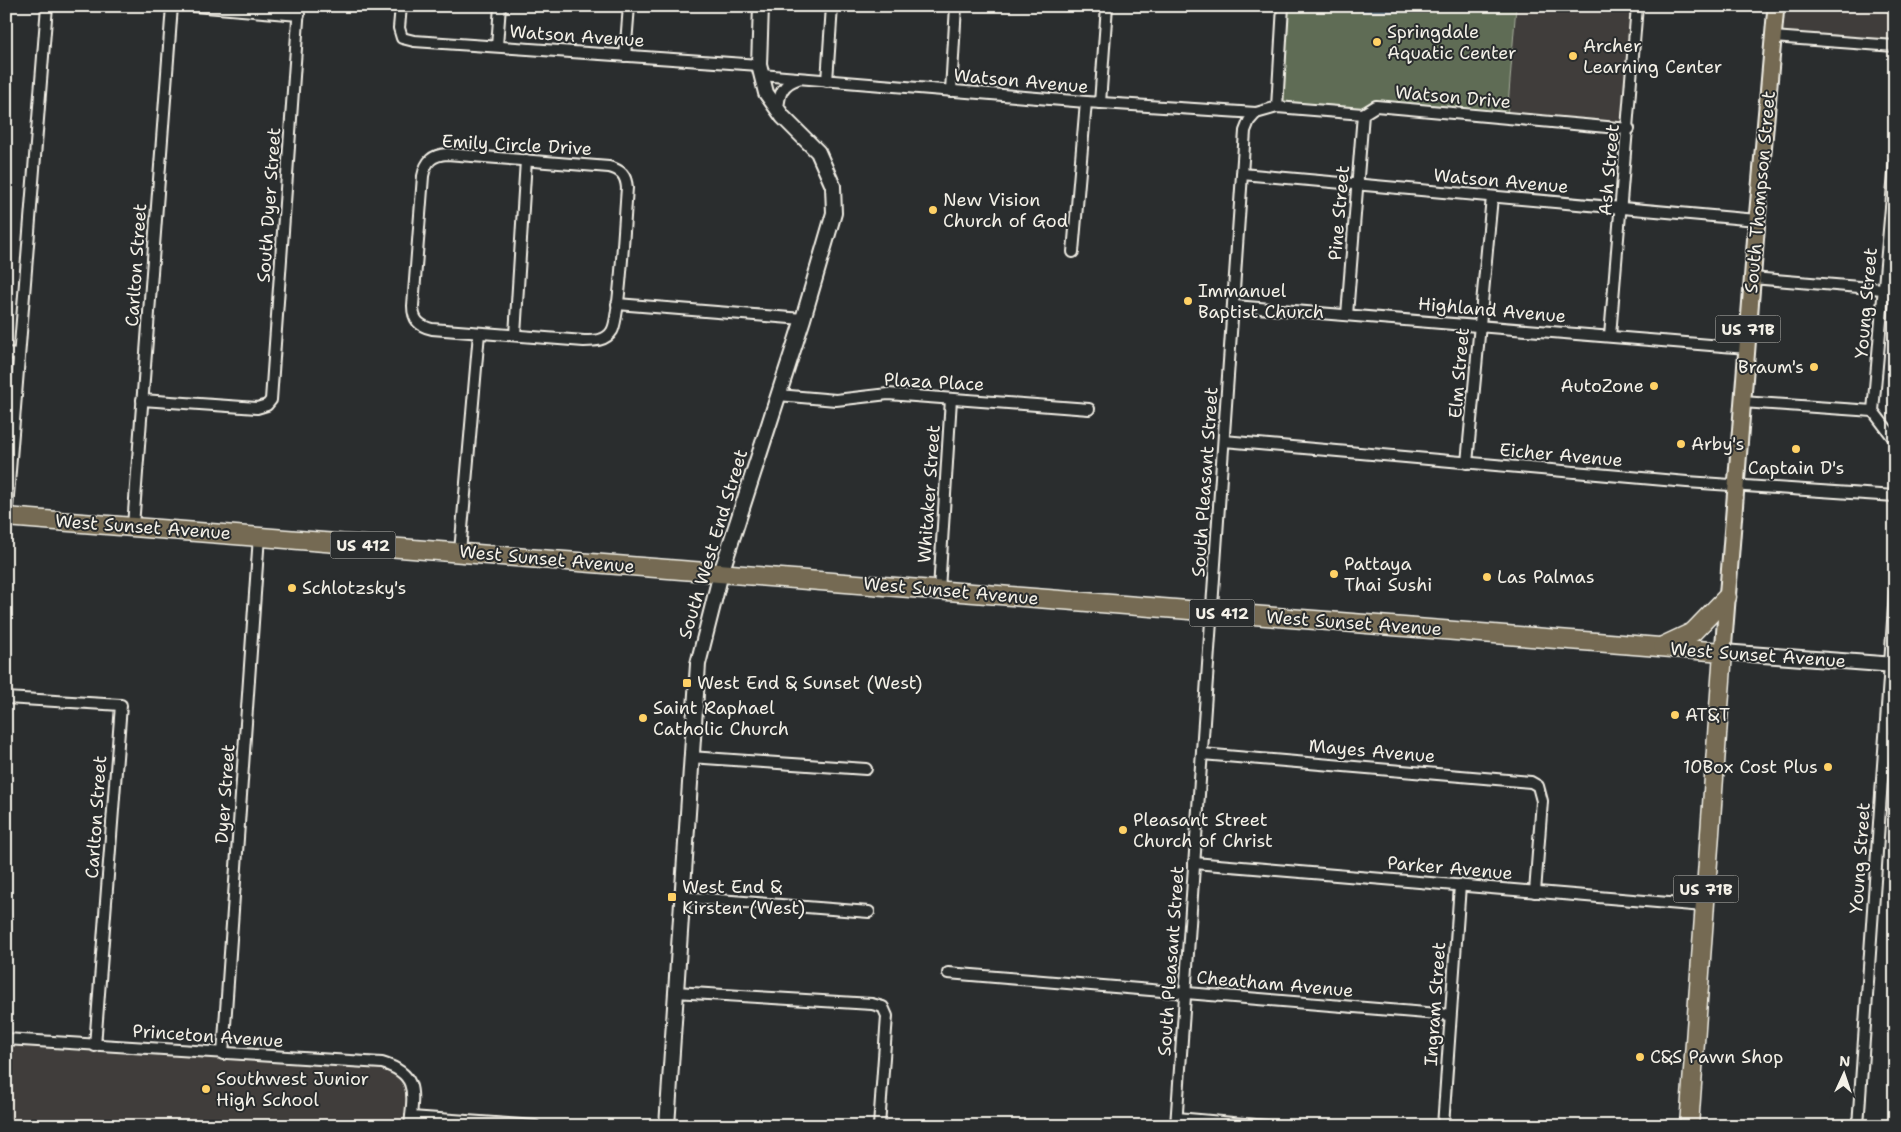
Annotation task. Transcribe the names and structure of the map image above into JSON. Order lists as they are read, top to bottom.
{
  "streets": {
    "highway": [
      "South Thompson Street",
      "US 71B",
      "West Sunset Avenue",
      "US 412"
    ],
    "street": [
      "Watson Avenue",
      "Watson Drive",
      "Emily Circle Drive",
      "Ash Street",
      "South Dyer Street",
      "Pine Street",
      "Carlton Street",
      "Young Street",
      "Highland Avenue",
      "Elm Street",
      "Plaza Place",
      "Eicher Avenue",
      "South Pleasant Street",
      "Whitaker Street",
      "South West End Street",
      "Mayes Avenue",
      "Dyer Street",
      "Parker Avenue",
      "Cheatham Avenue",
      "Ingram Street",
      "Princeton Avenue"
    ]
  },
  "crossings": [
    ["Watson Avenue", "Watson Drive"],
    ["Watson Avenue", "Ash Street"],
    ["Watson Avenue", "South Thompson Street"],
    ["Watson Avenue", "Pine Street"],
    ["Watson Avenue", "Elm Street"],
    ["Watson Avenue", "South Pleasant Street"],
    ["Watson Avenue", "South West End Street"],
    ["Watson Drive", "Ash Street"],
    ["Watson Drive", "Pine Street"],
    ["Ash Street", "Highland Avenue"],
    ["South Thompson Street", "Highland Avenue"],
    ["South Thompson Street", "Eicher Avenue"],
    ["South Thompson Street", "West Sunset Avenue"],
    ["South Thompson Street", "Parker Avenue"],
    ["South Dyer Street", "Carlton Street"],
    ["Pine Street", "Highland Avenue"],
    ["Carlton Street", "West Sunset Avenue"],
    ["Carlton Street", "Princeton Avenue"],
    ["Young Street", "West Sunset Avenue"],
    ["Highland Avenue", "Elm Street"],
    ["Highland Avenue", "South Pleasant Street"],
    ["Elm Street", "Eicher Avenue"],
    ["Plaza Place", "Whitaker Street"],
    ["Plaza Place", "South West End Street"],
    ["Eicher Avenue", "South Pleasant Street"],
    ["South Pleasant Street", "West Sunset Avenue"],
    ["South Pleasant Street", "Mayes Avenue"],
    ["South Pleasant Street", "Parker Avenue"],
    ["South Pleasant Street", "Cheatham Avenue"],
    ["Whitaker Street", "West Sunset Avenue"],
    ["West Sunset Avenue", "South West End Street"],
    ["West Sunset Avenue", "Dyer Street"],
    ["Mayes Avenue", "Parker Avenue"],
    ["Dyer Street", "Princeton Avenue"],
    ["Parker Avenue", "Ingram Street"],
    ["Cheatham Avenue", "Ingram Street"]
  ],
  "places": {
    "other": [
      "Springdale Aquatic Center",
      "Archer Learning Center",
      "New Vision Church of God",
      "Immanuel Baptist Church",
      "Braum's",
      "AutoZone",
      "Arby's",
      "Captain D's",
      "Pattaya Thai Sushi",
      "Las Palmas",
      "Schlotzsky's",
      "AT&T",
      "Saint Raphael Catholic Church",
      "10Box Cost Plus",
      "Pleasant Street Church of Christ",
      "C&S Pawn Shop",
      "Southwest Junior High School"
    ],
    "transit": ["West End & Sunset (West)", "West End & Kirsten (West)"]
  },
  "north": "top"
}
